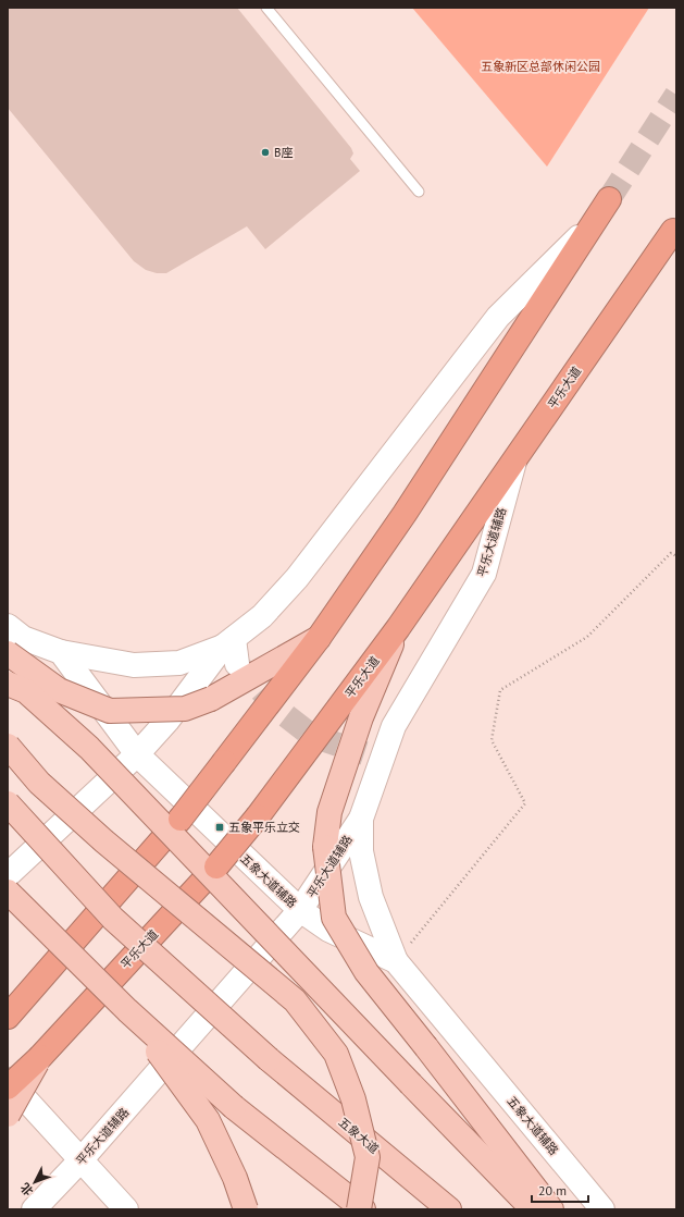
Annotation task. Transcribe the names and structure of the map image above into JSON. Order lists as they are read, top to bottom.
{
  "streets": {
    "highway": ["平乐大道"],
    "main road": ["五象大道"],
    "street": ["平乐大道辅路", "五象大道辅路"]
  },
  "crossings": [
    ["平乐大道", "平乐大道辅路"],
    ["平乐大道辅路", "五象大道辅路"]
  ],
  "parks": ["五象新区总部休闲公园"],
  "places": {
    "other": ["B座"],
    "transit": ["五象平乐立交"]
  },
  "scale_bar": "20 m",
  "north": "bottom left"
}
